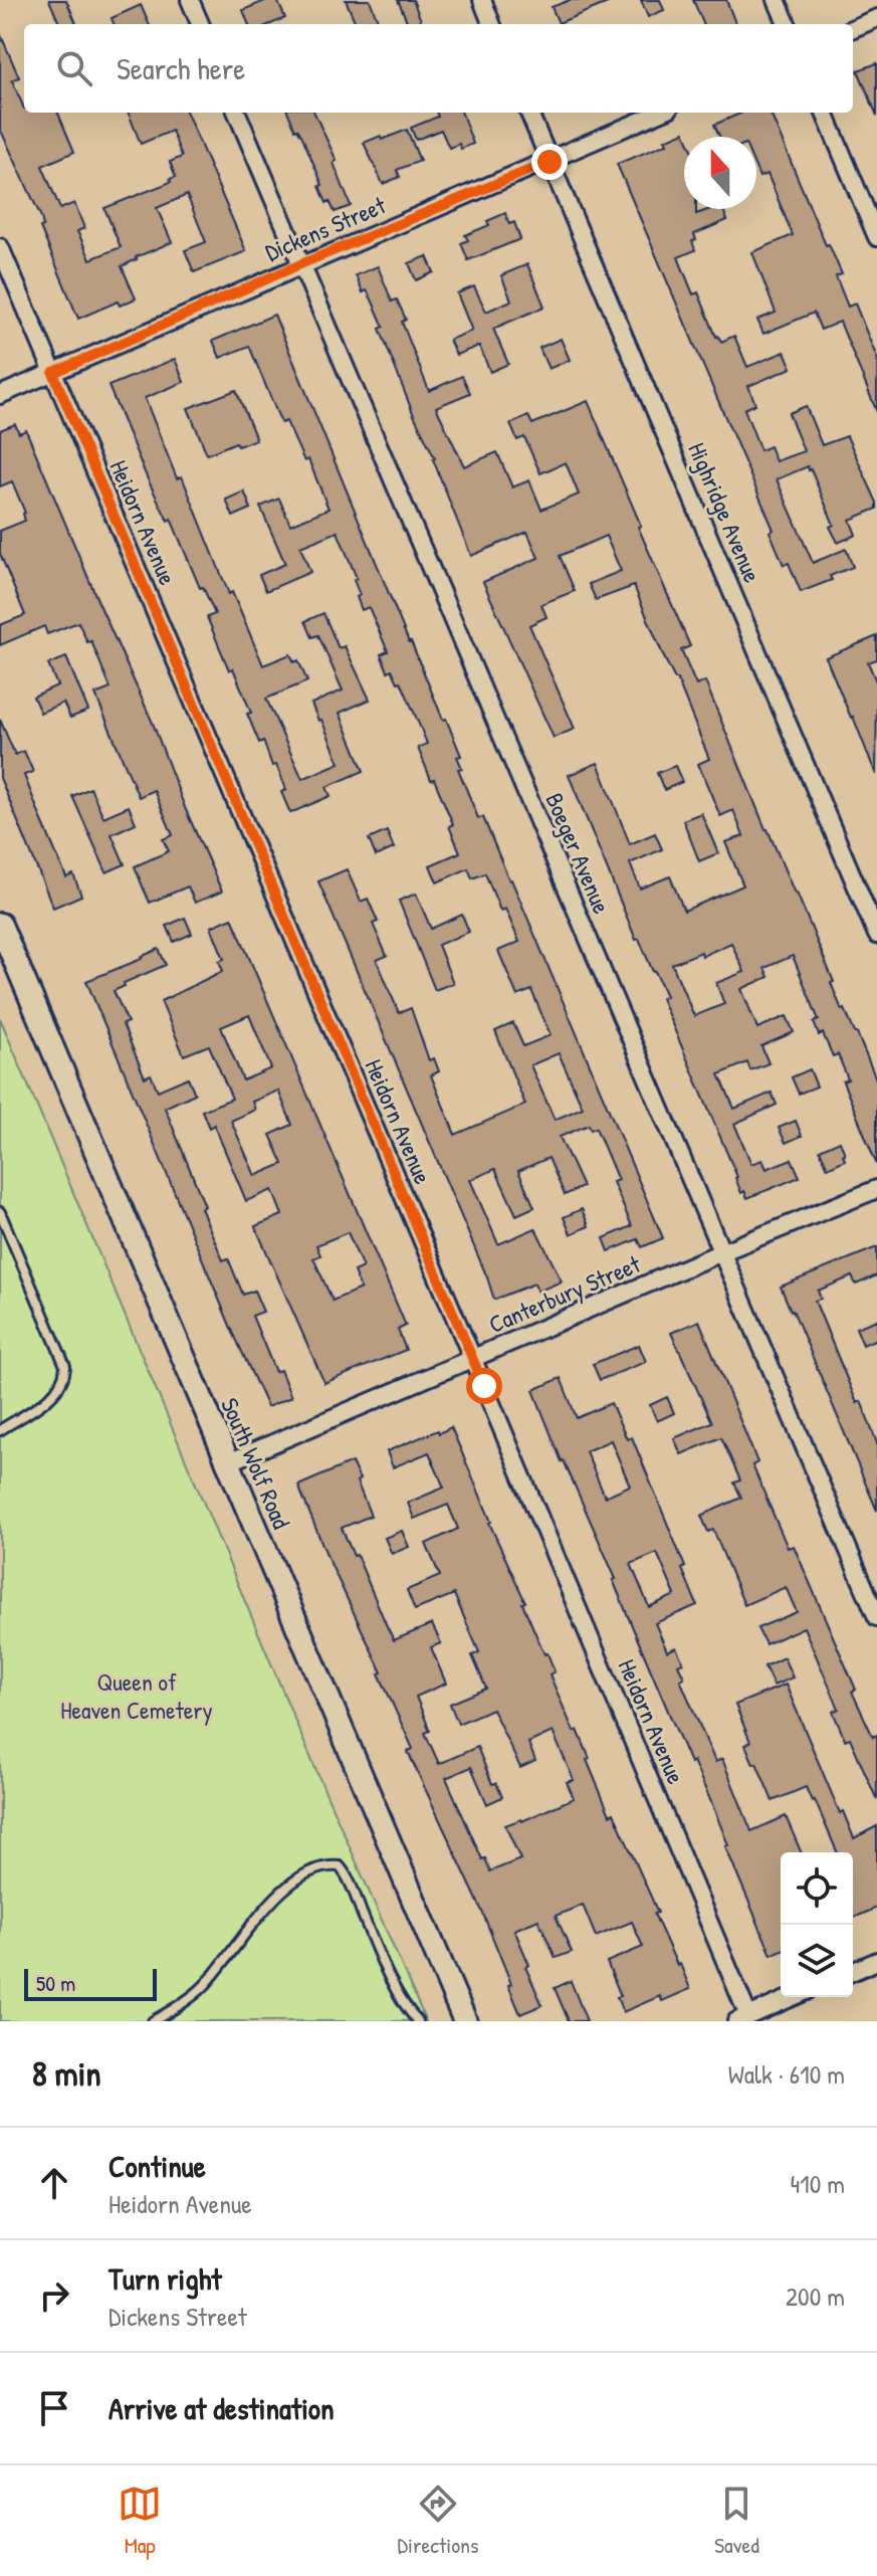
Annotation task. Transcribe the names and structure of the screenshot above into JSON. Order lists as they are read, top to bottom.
{
  "streets": {
    "main road": ["South Wolf Road"],
    "street": [
      "Dickens Street",
      "Highridge Avenue",
      "Heidorn Avenue",
      "Boeger Avenue",
      "Canterbury Street"
    ]
  },
  "crossings": [
    ["Dickens Street", "Highridge Avenue"],
    ["Dickens Street", "Heidorn Avenue"],
    ["Dickens Street", "Boeger Avenue"],
    ["Heidorn Avenue", "Canterbury Street"],
    ["Boeger Avenue", "Canterbury Street"],
    ["Canterbury Street", "South Wolf Road"]
  ],
  "parks": ["Queen of Heaven Cemetery"],
  "scale_bar": "50 m",
  "north": "top",
  "page": {
    "search": "Search here",
    "scale": "50 m",
    "heading": ["8 min", "Walk · 610 m"],
    "list": [
      ["Continue", "Heidorn Avenue", "410 m"],
      ["Turn right", "Dickens Street", "200 m"],
      "Arrive at destination"
    ],
    "nav": ["Map", "Directions", "Saved"]
  }
}
